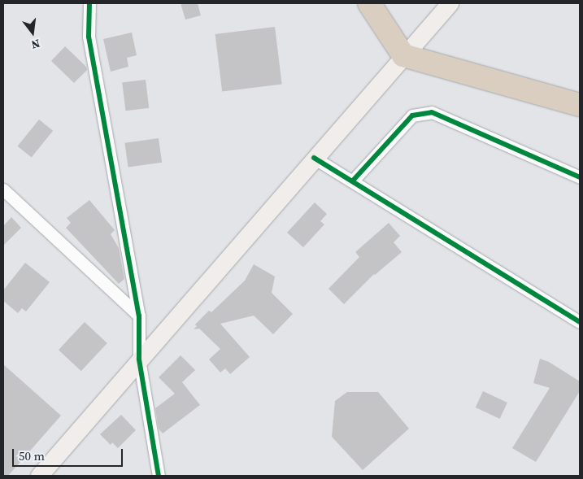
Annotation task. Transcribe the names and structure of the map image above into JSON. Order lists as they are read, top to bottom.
{
  "scale_bar": "50 m",
  "north": "bottom"
}
